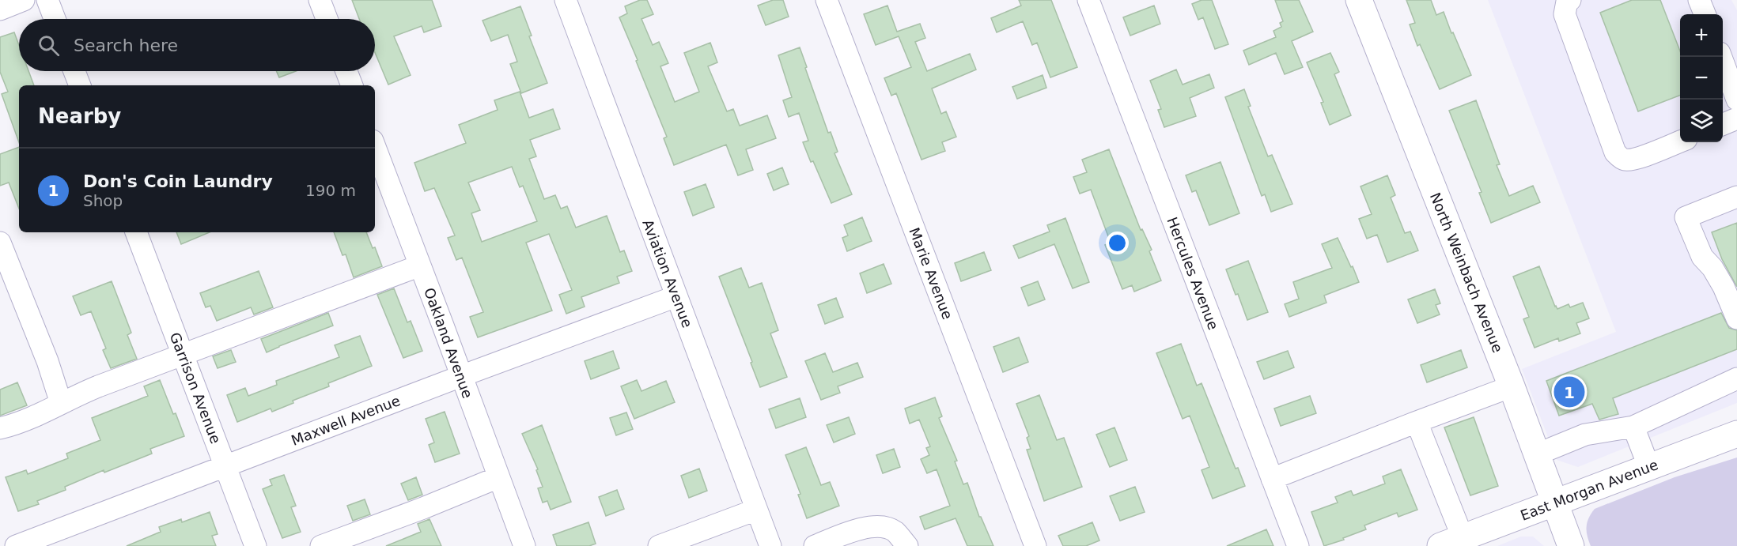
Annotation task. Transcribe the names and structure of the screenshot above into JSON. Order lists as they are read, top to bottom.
{
  "streets": {
    "main road": ["North Weinbach Avenue", "East Morgan Avenue"],
    "street": [
      "Aviation Avenue",
      "Marie Avenue",
      "Hercules Avenue",
      "Oakland Avenue",
      "Garrison Avenue",
      "Maxwell Avenue"
    ]
  },
  "crossings": [
    ["North Weinbach Avenue", "East Morgan Avenue"],
    ["Aviation Avenue", "Maxwell Avenue"],
    ["Oakland Avenue", "Maxwell Avenue"],
    ["Garrison Avenue", "Maxwell Avenue"]
  ],
  "page": {
    "map_buttons": ["+", "−"],
    "search": "Search here",
    "heading": "Nearby",
    "list": [
      {
        "mark": "1",
        "name": "Don's Coin Laundry",
        "note": "Shop",
        "value": "190 m"
      }
    ],
    "pins": "1"
  }
}
